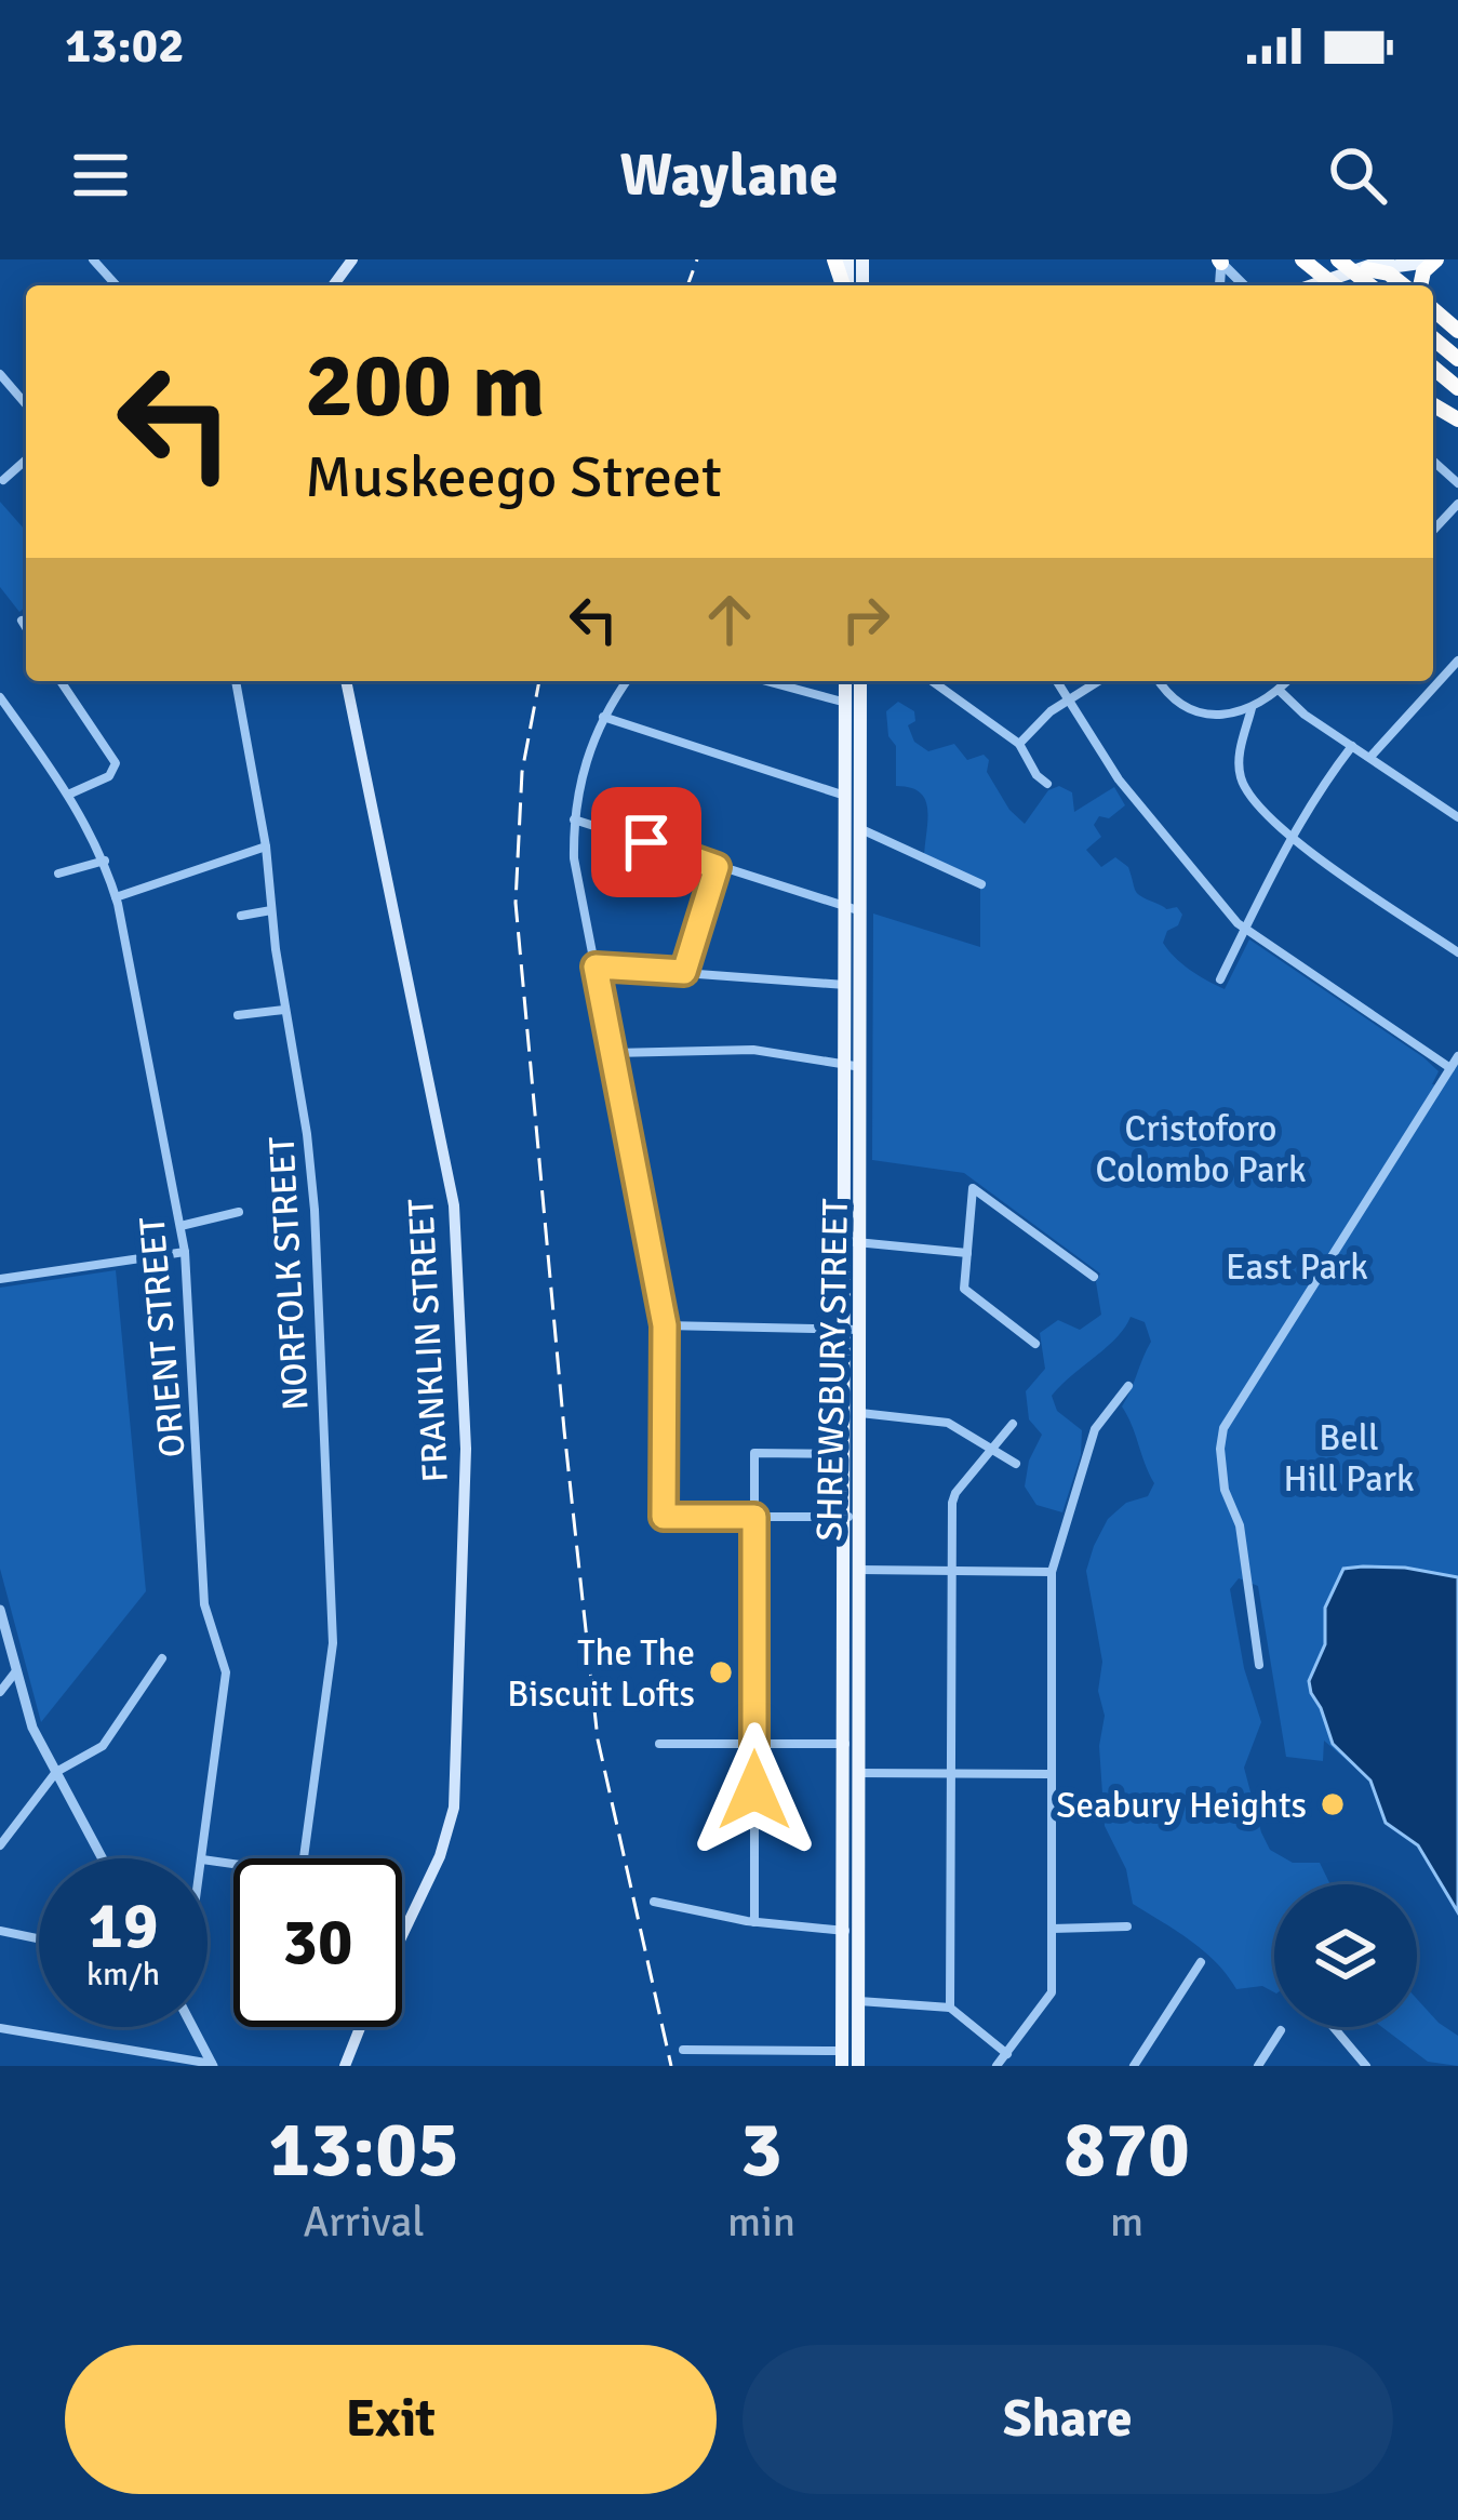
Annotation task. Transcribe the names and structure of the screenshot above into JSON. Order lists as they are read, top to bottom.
{
  "streets": {
    "main road": ["FRANKLIN STREET", "SHREWSBURY STREET"],
    "street": ["NORFOLK STREET", "ORIENT STREET"]
  },
  "parks": ["Cristoforo Colombo Park", "East Park", "Bell Hill Park"],
  "places": ["The The Biscuit Lofts", "Seabury Heights"],
  "page": {
    "status": "13:02",
    "header": "Waylane",
    "turn": ["200 m", "Muskeego Street"],
    "speed": "19 km/h",
    "limit": "30",
    "eta": [
      "13:05",
      "Arrival",
      "3",
      "min",
      "870",
      "m"
    ],
    "buttons": ["Exit", "Share"]
  }
}
